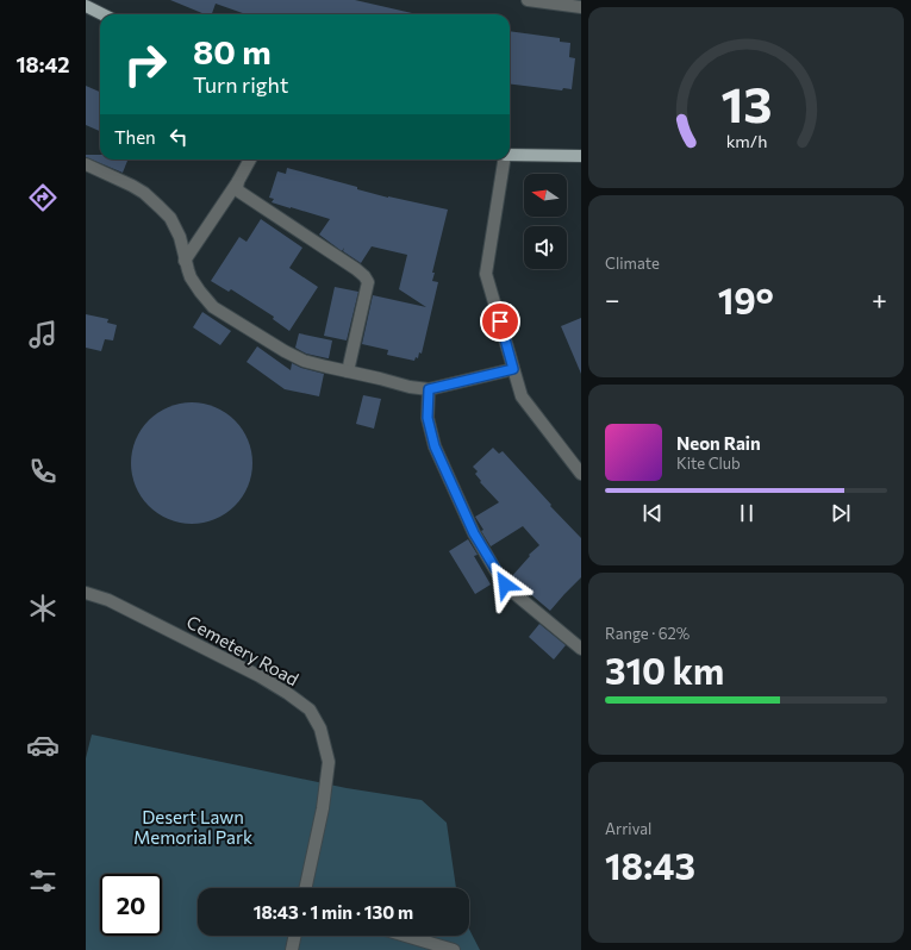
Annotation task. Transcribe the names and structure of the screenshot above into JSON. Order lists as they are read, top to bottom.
{
  "streets": {
    "street": ["Cemetery Road"]
  },
  "parks": ["Desert Lawn Memorial Park"],
  "north": "left",
  "page": {
    "tabs": "18:42",
    "turn": ["80 m", "Turn right"],
    "then": "Then",
    "tile": [
      "Climate",
      ["Range · 62%", "310 km"],
      ["Arrival", "18:43"]
    ],
    "heat": ["−", "19°", "+"],
    "song": ["Neon Rain", "Kite Club"],
    "limit": "20",
    "trip": "18:43 · 1 min · 130 m",
    "gauge": ["13", "km/h"]
  }
}
